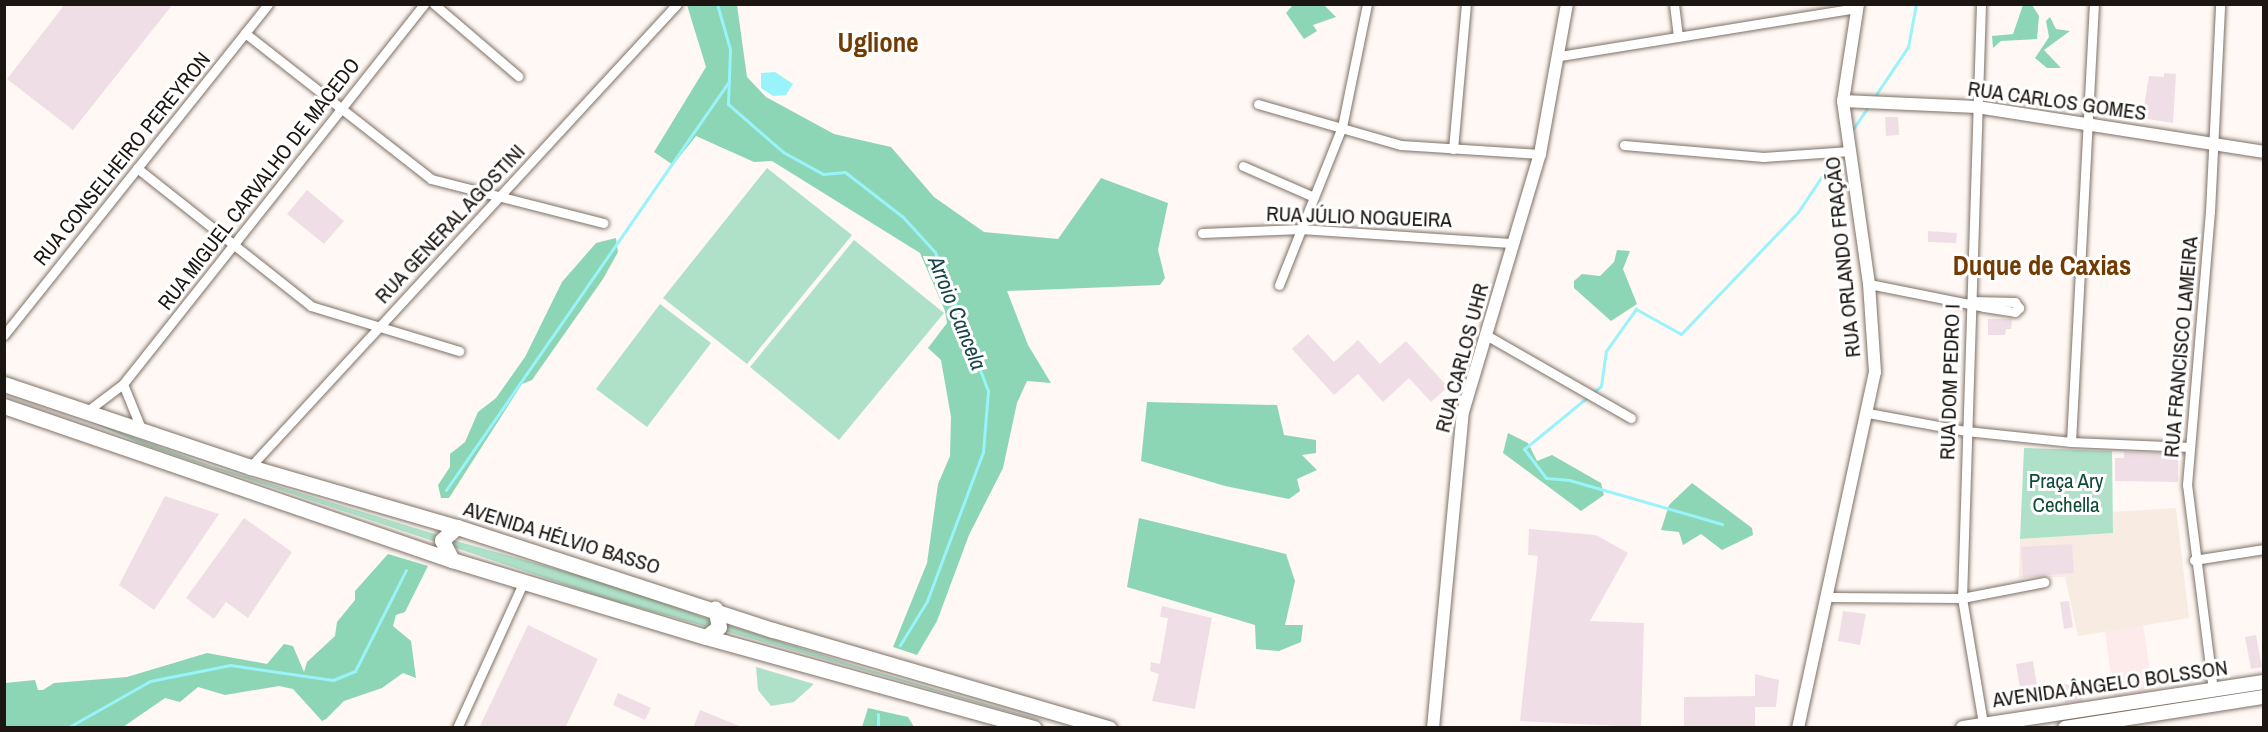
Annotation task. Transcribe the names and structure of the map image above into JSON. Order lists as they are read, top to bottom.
{
  "streets": {
    "main road": ["AVENIDA HÉLVIO BASSO", "AVENIDA ÂNGELO BOLSSON"],
    "street": [
      "RUA CARLOS GOMES",
      "RUA CONSELHEIRO PEREYRON",
      "RUA MIGUEL CARVALHO DE MACEDO",
      "RUA JÚLIO NOGUEIRA",
      "RUA GENERAL AGOSTINI",
      "RUA ORLANDO FRAÇÃO",
      "RUA FRANCISCO LAMEIRA",
      "RUA CARLOS UHR",
      "RUA DOM PEDRO I"
    ]
  },
  "crossings": [
    ["RUA CARLOS GOMES", "RUA ORLANDO FRAÇÃO"],
    ["RUA CARLOS GOMES", "RUA FRANCISCO LAMEIRA"],
    ["RUA CARLOS GOMES", "RUA DOM PEDRO I"],
    ["RUA MIGUEL CARVALHO DE MACEDO", "AVENIDA HÉLVIO BASSO"],
    ["RUA JÚLIO NOGUEIRA", "RUA CARLOS UHR"],
    ["RUA GENERAL AGOSTINI", "AVENIDA HÉLVIO BASSO"],
    ["RUA FRANCISCO LAMEIRA", "AVENIDA ÂNGELO BOLSSON"],
    ["RUA DOM PEDRO I", "AVENIDA ÂNGELO BOLSSON"]
  ],
  "districts": ["Uglione", "Duque de Caxias"],
  "water": ["Arroio Cancela"],
  "parks": ["Praça Ary Cechella"]
}
